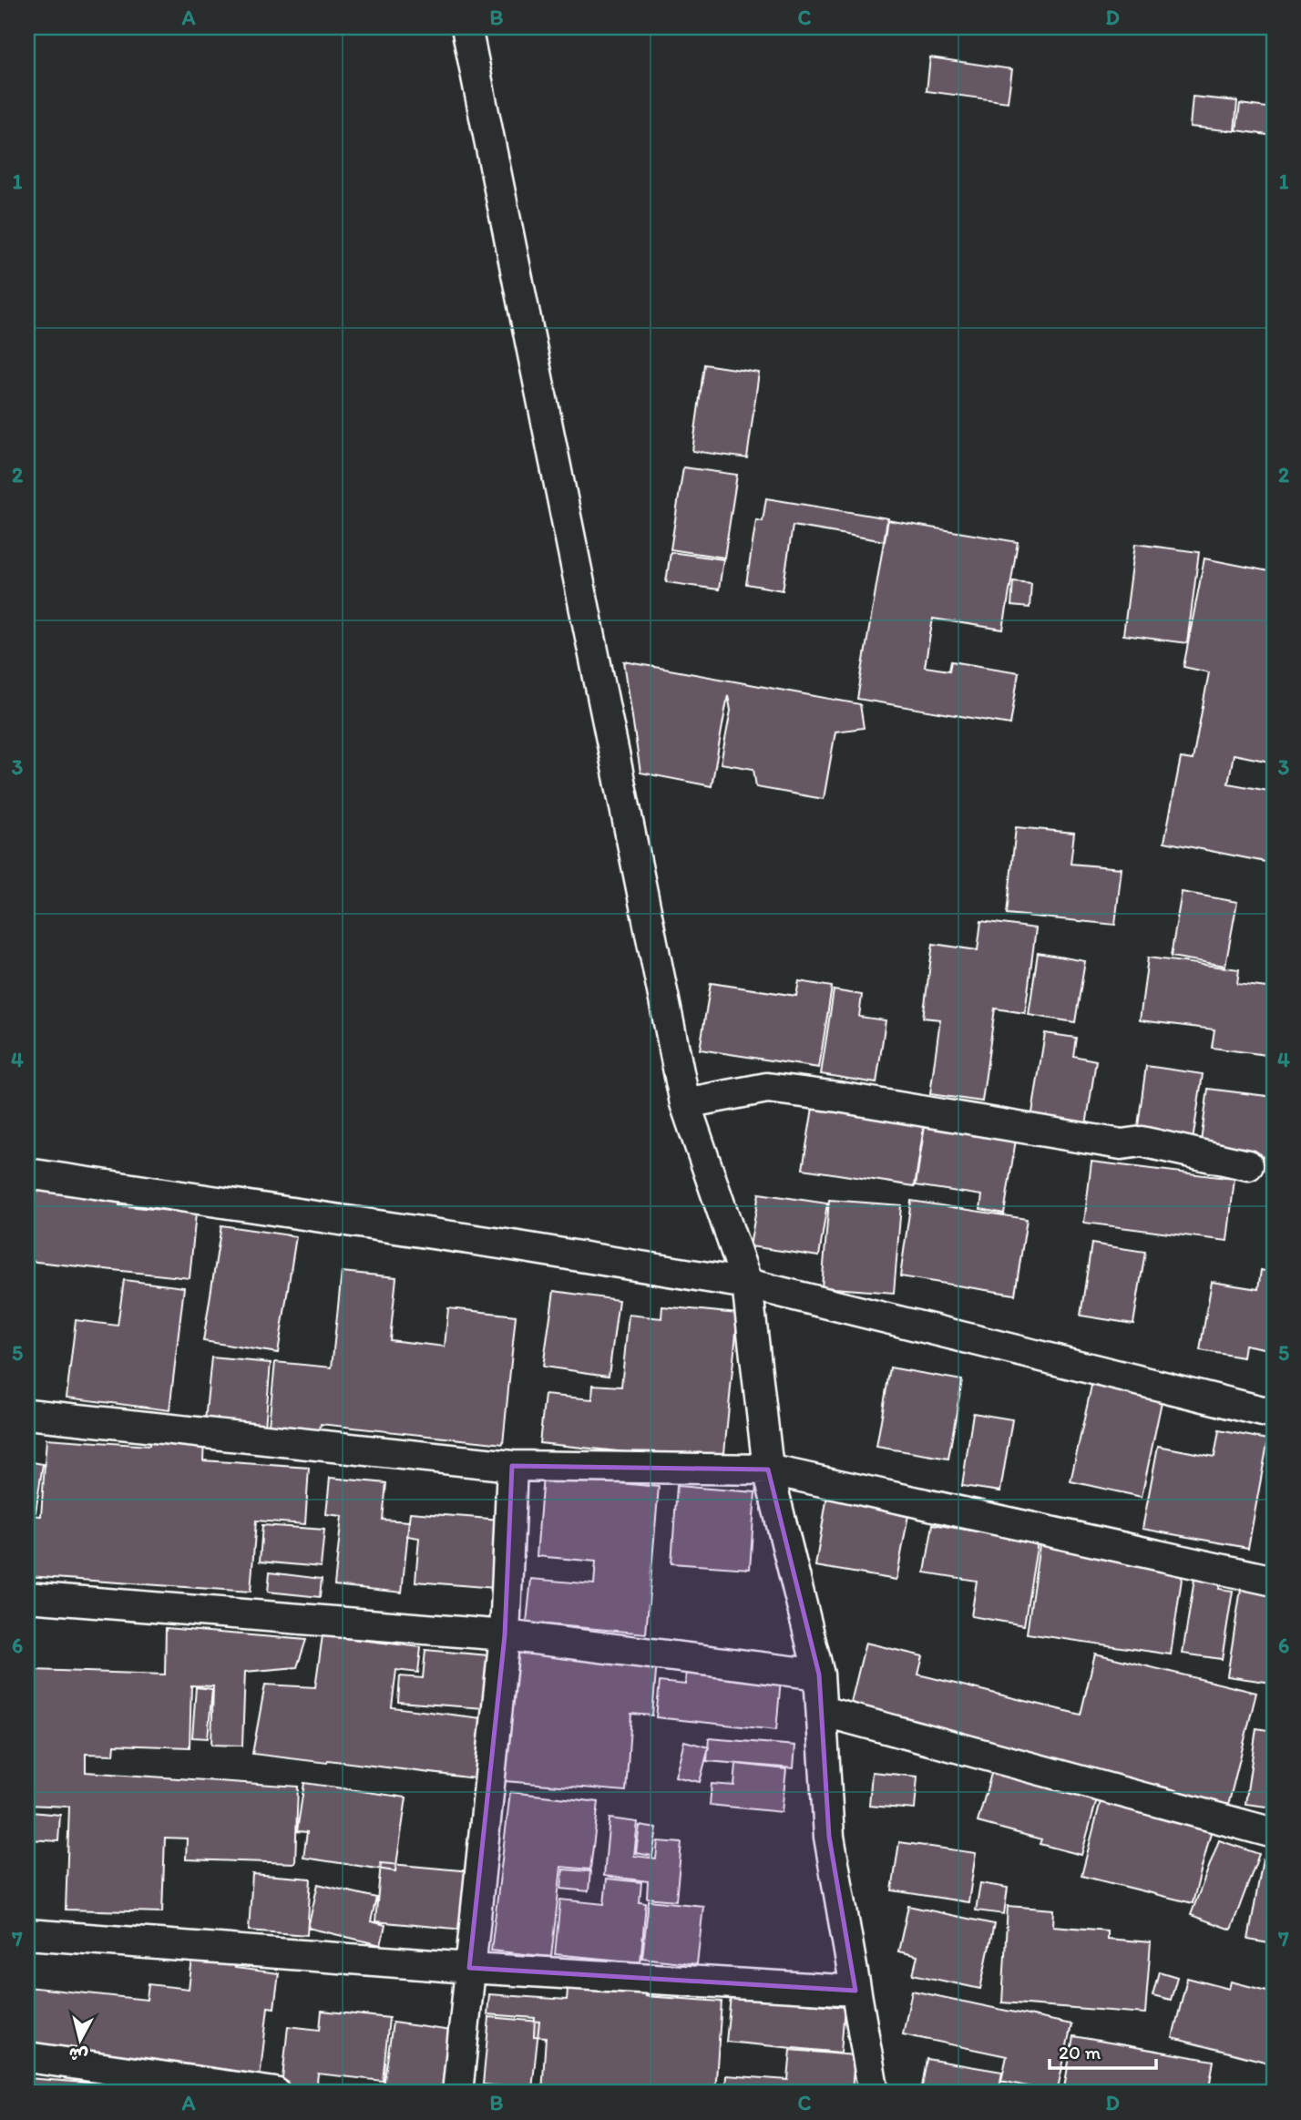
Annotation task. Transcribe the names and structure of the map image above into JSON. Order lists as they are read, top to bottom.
{
  "scale_bar": "20 m",
  "north": "bottom",
  "grid": {
    "columns": [
      "A",
      "B",
      "C",
      "D"
    ],
    "rows": [
      "1",
      "2",
      "3",
      "4",
      "5",
      "6",
      "7"
    ]
  }
}
